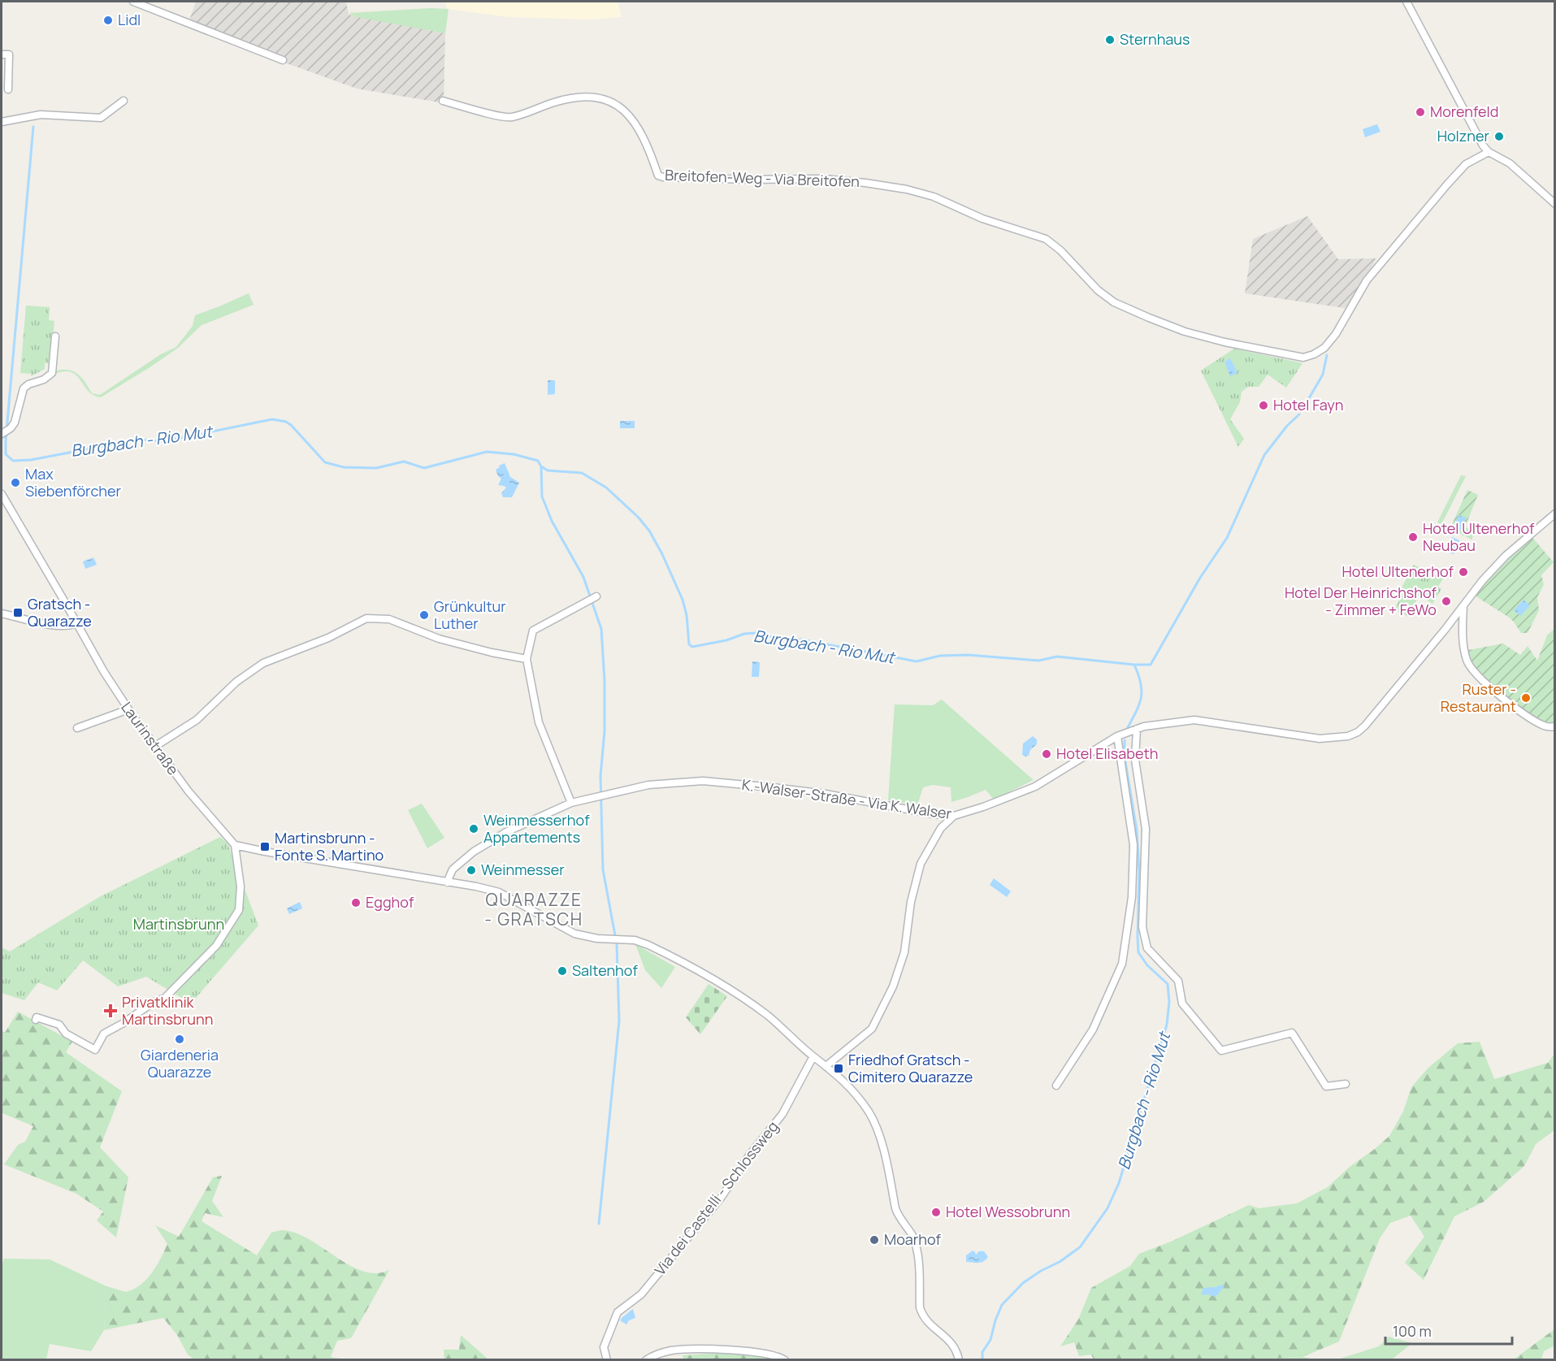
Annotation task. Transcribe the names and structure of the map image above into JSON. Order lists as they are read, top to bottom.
{
  "streets": {
    "street": [
      "Breitofen-Weg - Via Breitofen",
      "Laurinstraße",
      "K.-Walser-Straße - Via K. Walser",
      "Via dei Castelli - Schlossweg"
    ]
  },
  "districts": ["QUARAZZE - GRATSCH"],
  "water": ["Burgbach - Rio Mut"],
  "parks": ["Martinsbrunn"],
  "places": {
    "other": [
      "Lidl",
      "Sternhaus",
      "Morenfeld",
      "Holzner",
      "Hotel Fayn",
      "Max Siebenförcher",
      "Hotel Ultenerhof Neubau",
      "Hotel Ultenerhof",
      "Hotel Der Heinrichshof - Zimmer + FeWo",
      "Grünkultur Luther",
      "Ruster - Restaurant",
      "Hotel Elisabeth",
      "Weinmesserhof Appartements",
      "Weinmesser",
      "Egghof",
      "Saltenhof",
      "Giardeneria Quarazze",
      "Hotel Wessobrunn",
      "Moarhof"
    ],
    "transit": ["Gratsch - Quarazze", "Martinsbrunn - Fonte S. Martino", "Friedhof Gratsch - Cimitero Quarazze"],
    "health": ["Privatklinik Martinsbrunn"]
  },
  "scale_bar": "100 m"
}
